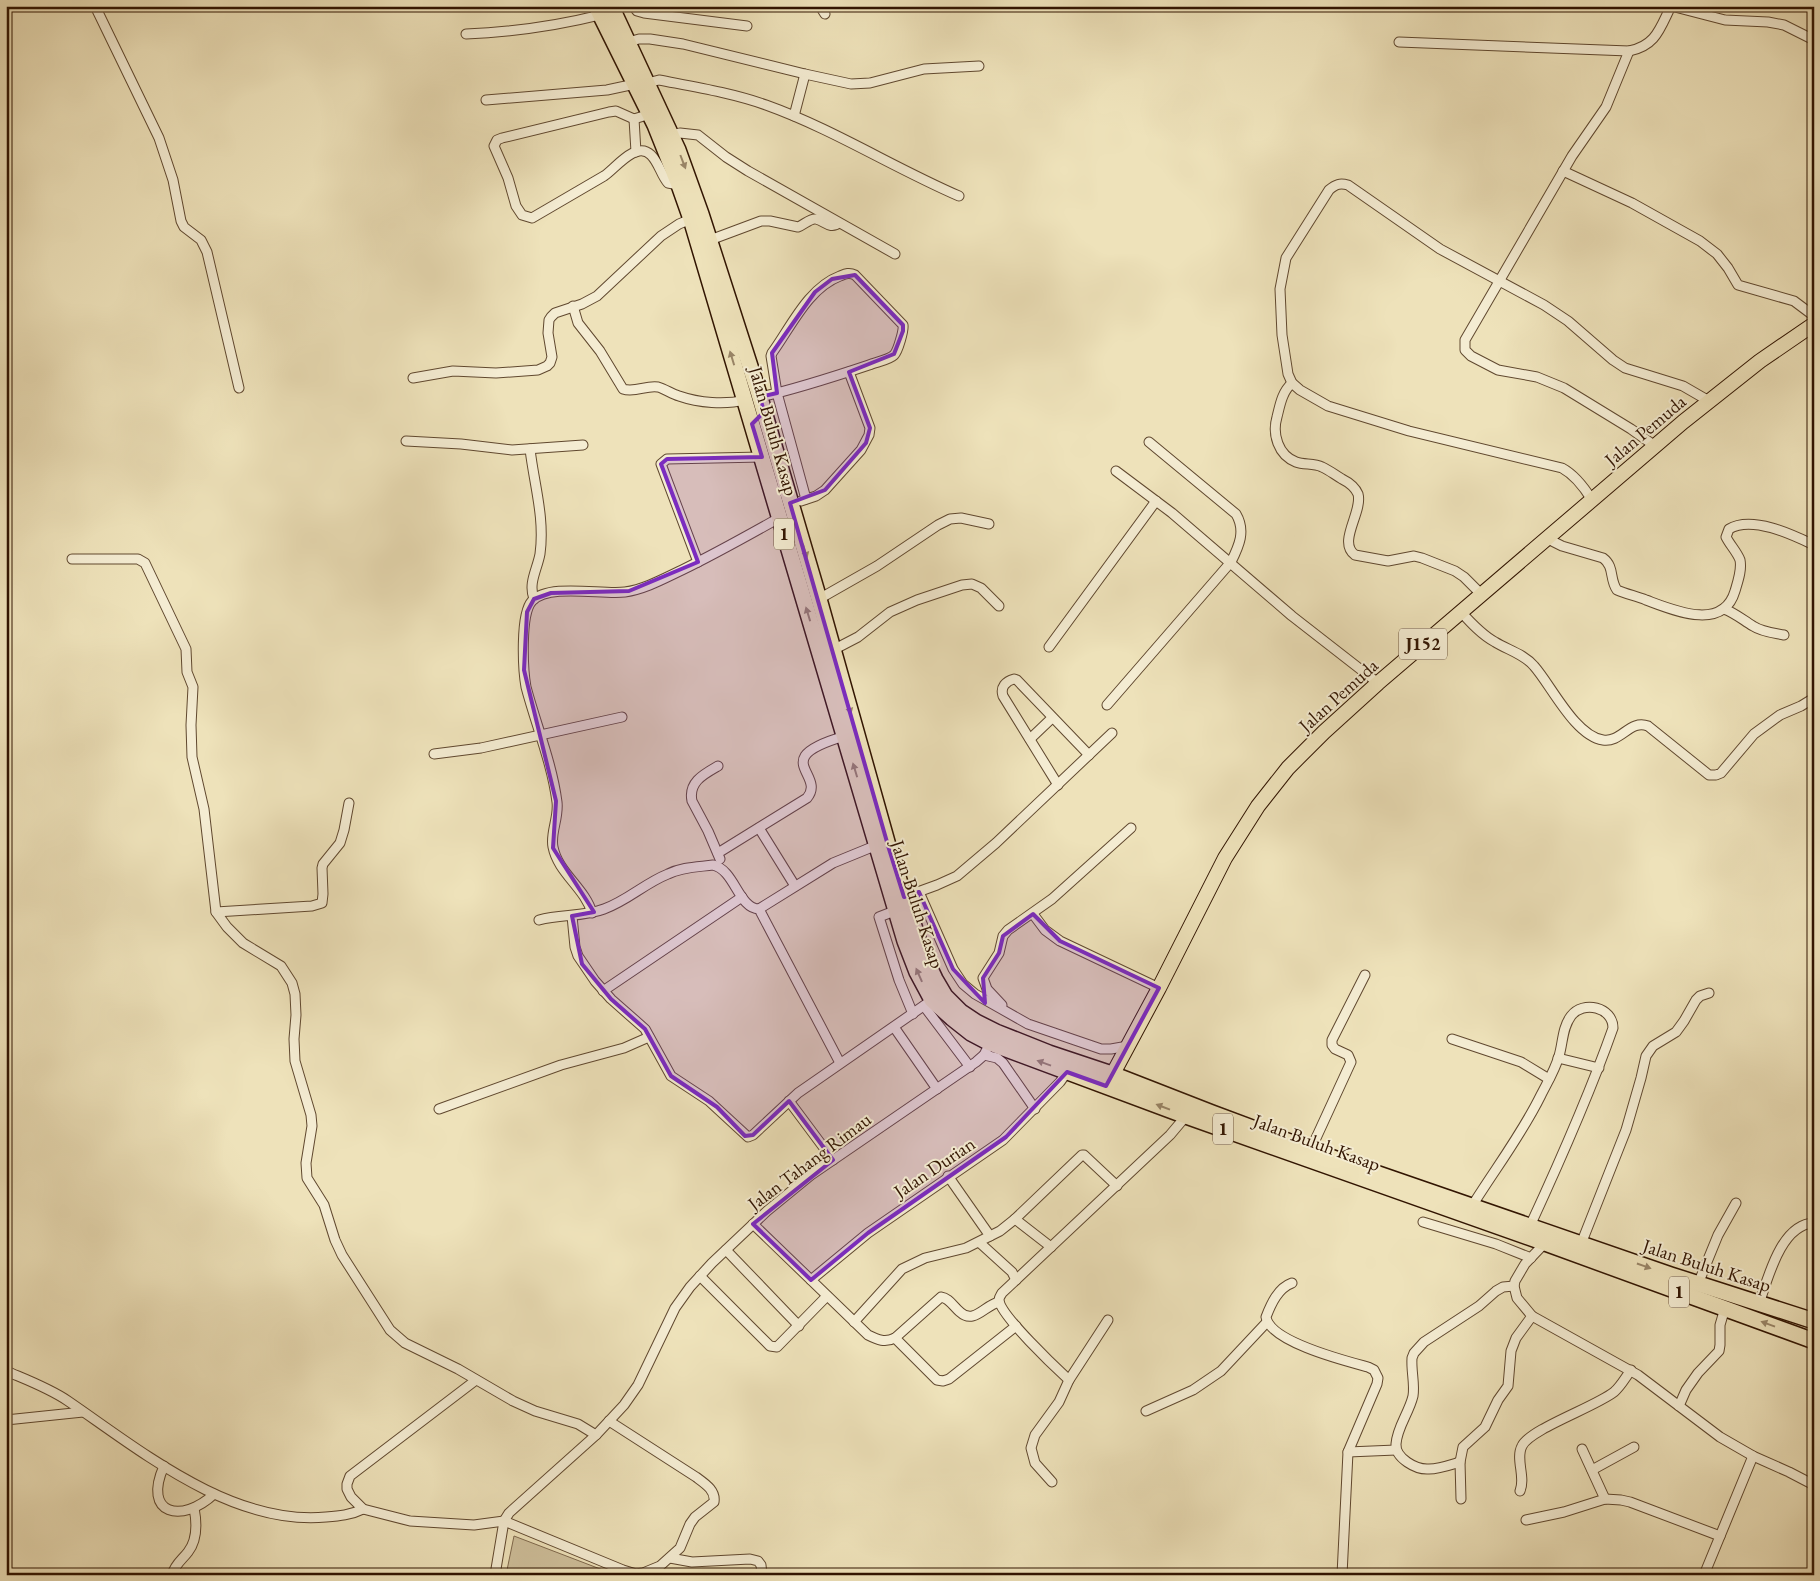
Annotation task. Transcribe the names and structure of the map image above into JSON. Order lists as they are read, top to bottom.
{
  "streets": {
    "highway": ["Jalan Buluh Kasap", "1"],
    "main road": ["Jalan Pemuda", "J152"],
    "street": ["Jalan Tahang Rimau", "Jalan Durian"]
  },
  "crossings": [
    ["Jalan Pemuda", "Jalan Buluh Kasap"],
    ["Jalan Buluh Kasap", "Jalan Tahang Rimau"],
    ["Jalan Buluh Kasap", "Jalan Durian"]
  ]
}
